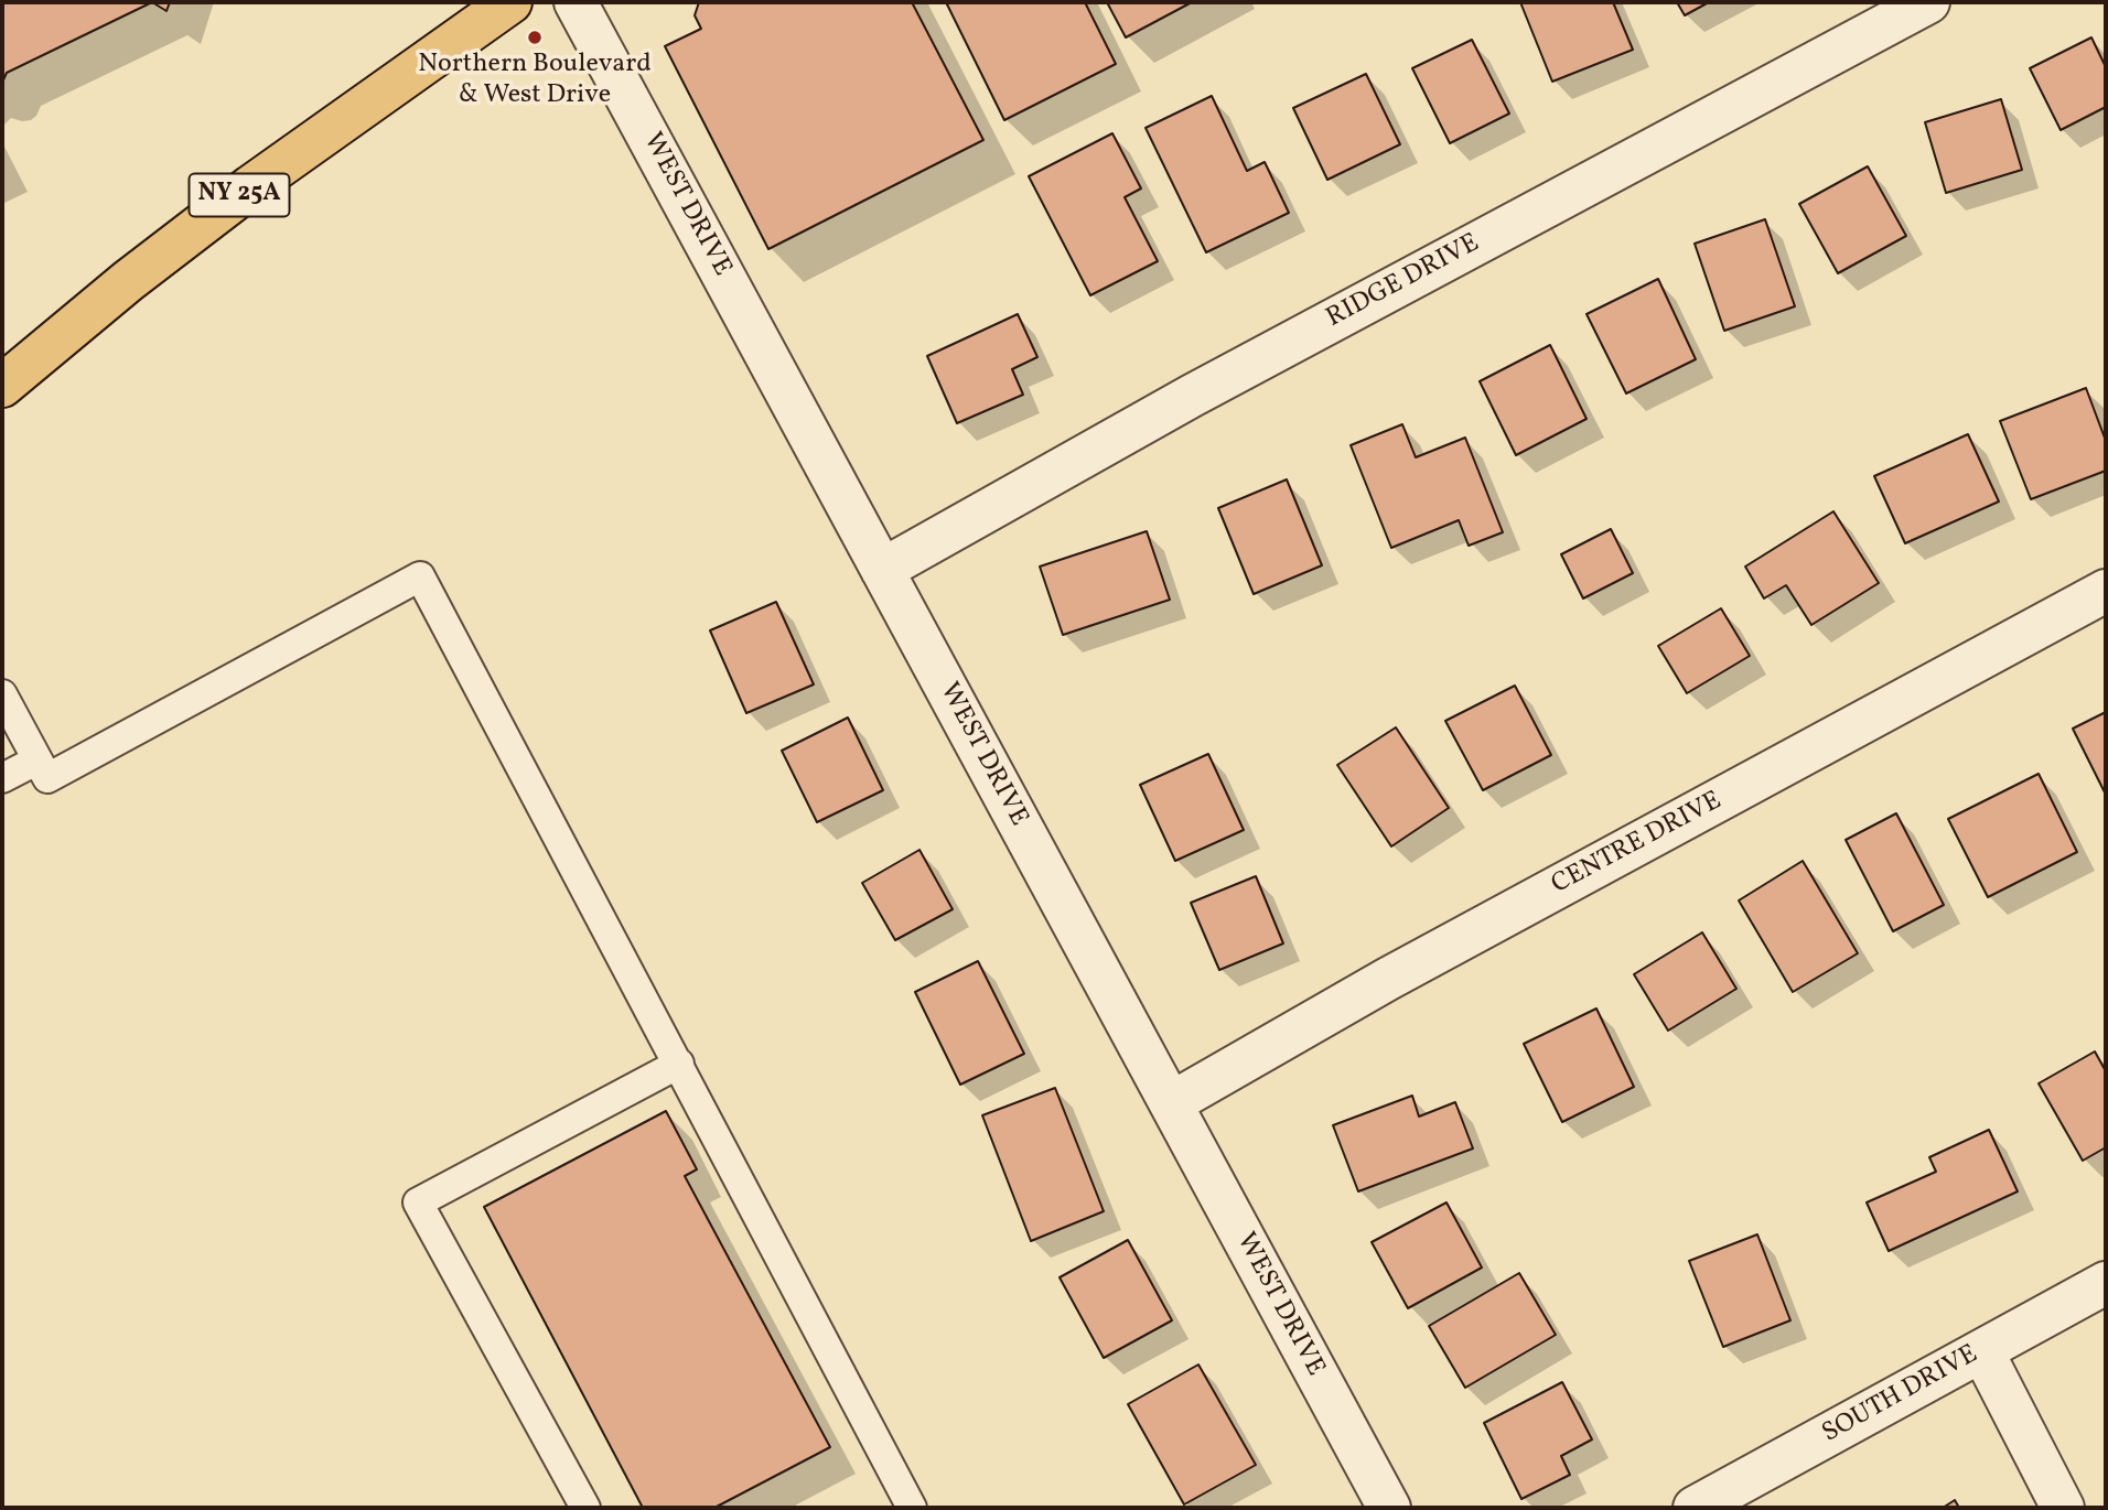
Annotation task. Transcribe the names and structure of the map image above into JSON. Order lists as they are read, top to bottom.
{
  "streets": {
    "main road": ["NY 25A"],
    "street": [
      "WEST DRIVE",
      "RIDGE DRIVE",
      "CENTRE DRIVE",
      "SOUTH DRIVE"
    ]
  },
  "crossings": [
    ["WEST DRIVE", "RIDGE DRIVE"],
    ["WEST DRIVE", "CENTRE DRIVE"]
  ],
  "places": ["Northern Boulevard & West Drive"]
}
